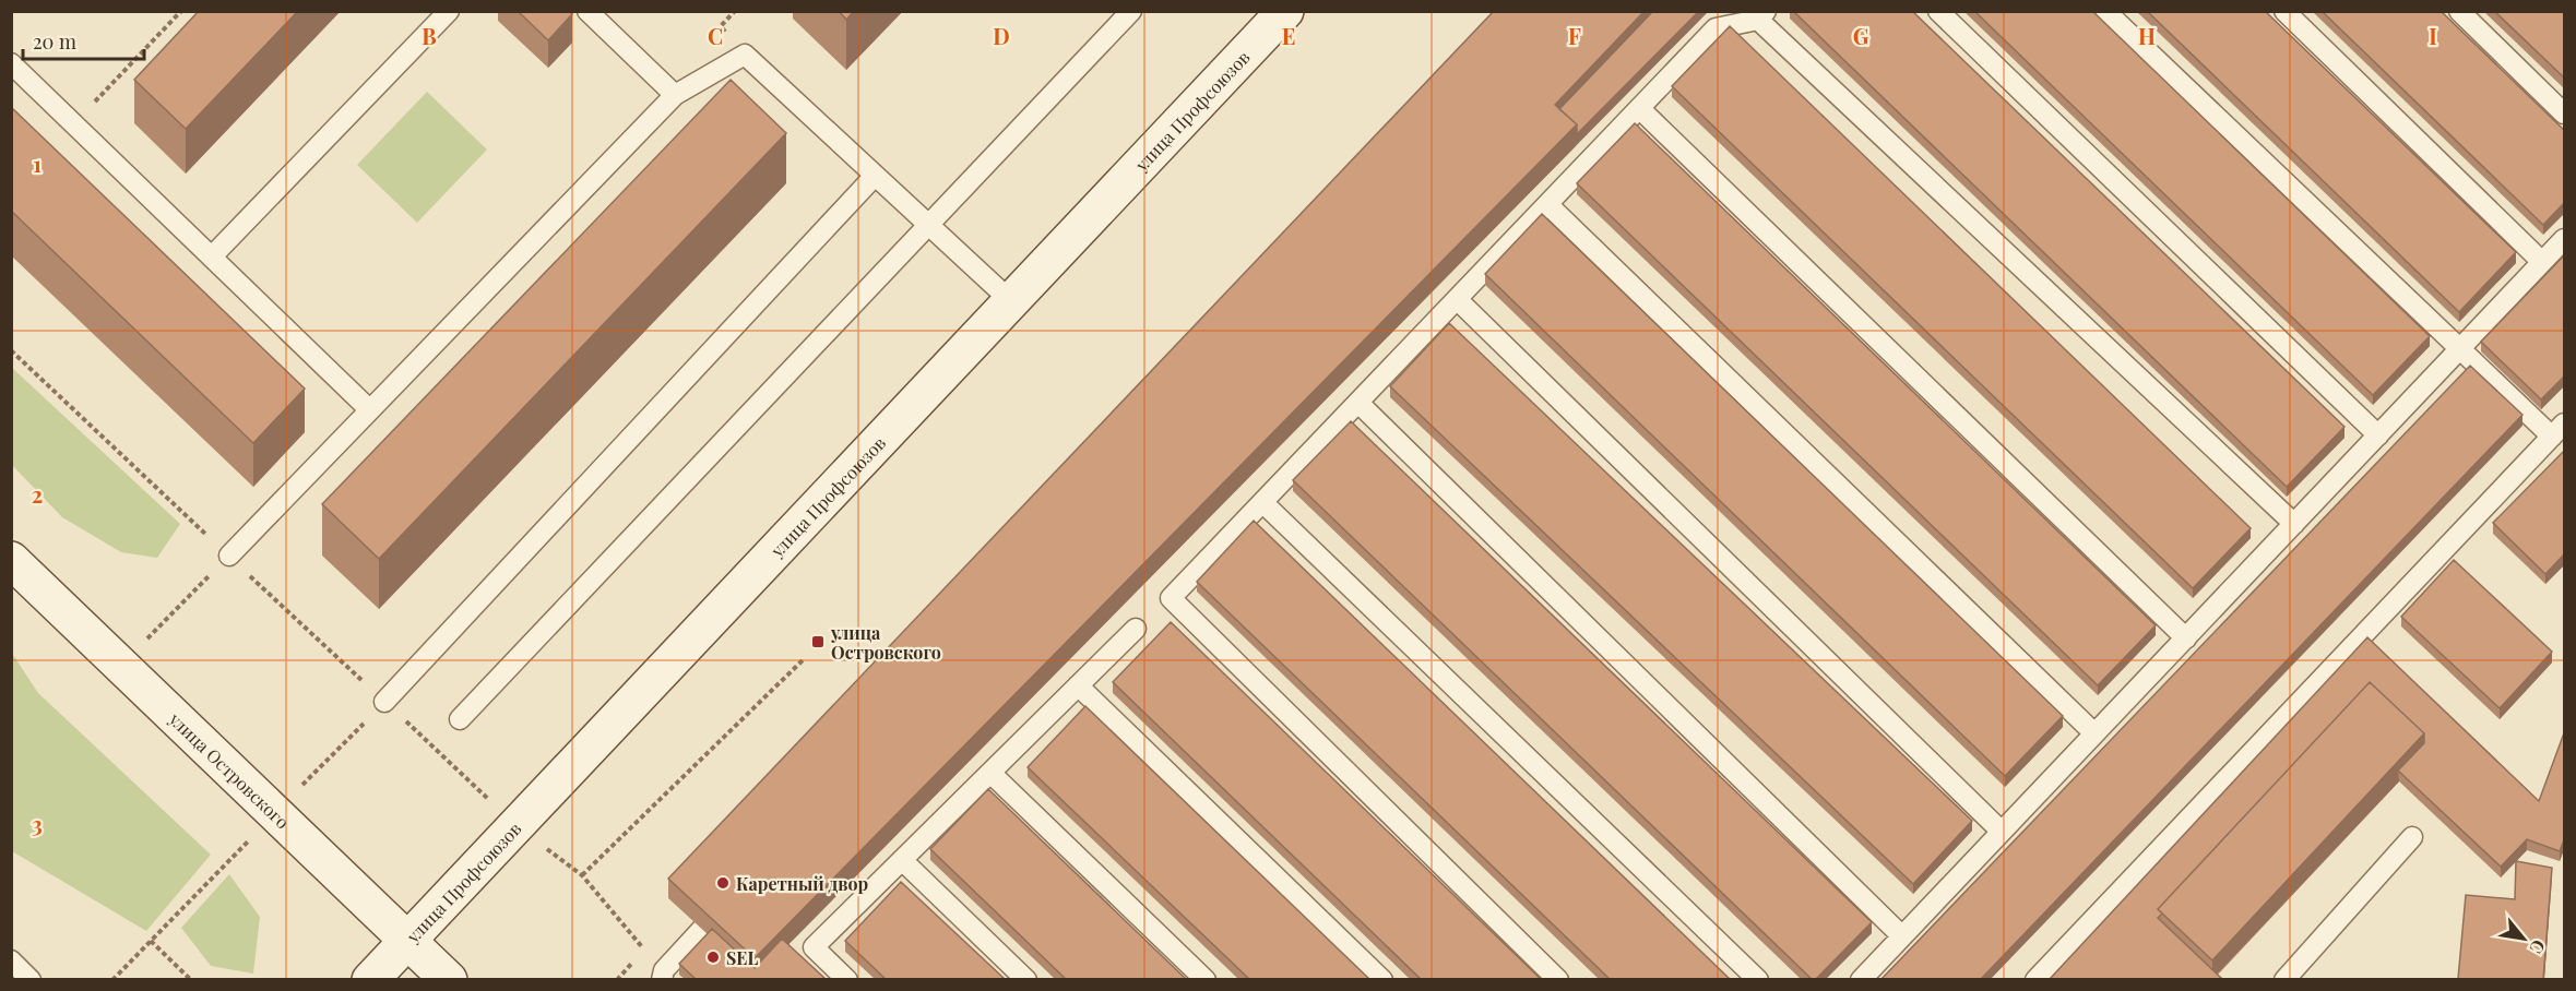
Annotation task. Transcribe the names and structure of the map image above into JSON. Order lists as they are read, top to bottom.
{
  "streets": {
    "main road": ["улица Профсоюзов", "улица Островского"]
  },
  "crossings": [
    ["улица Профсоюзов", "улица Островского"]
  ],
  "places": {
    "transit": ["улица Островского"],
    "other": ["Каретный двор", "SEL"]
  },
  "scale_bar": "20 m",
  "north": "bottom right",
  "grid": {
    "columns": [
      "B",
      "C",
      "D",
      "E",
      "F",
      "G",
      "H",
      "I"
    ],
    "rows": ["1", "2", "3"]
  }
}
